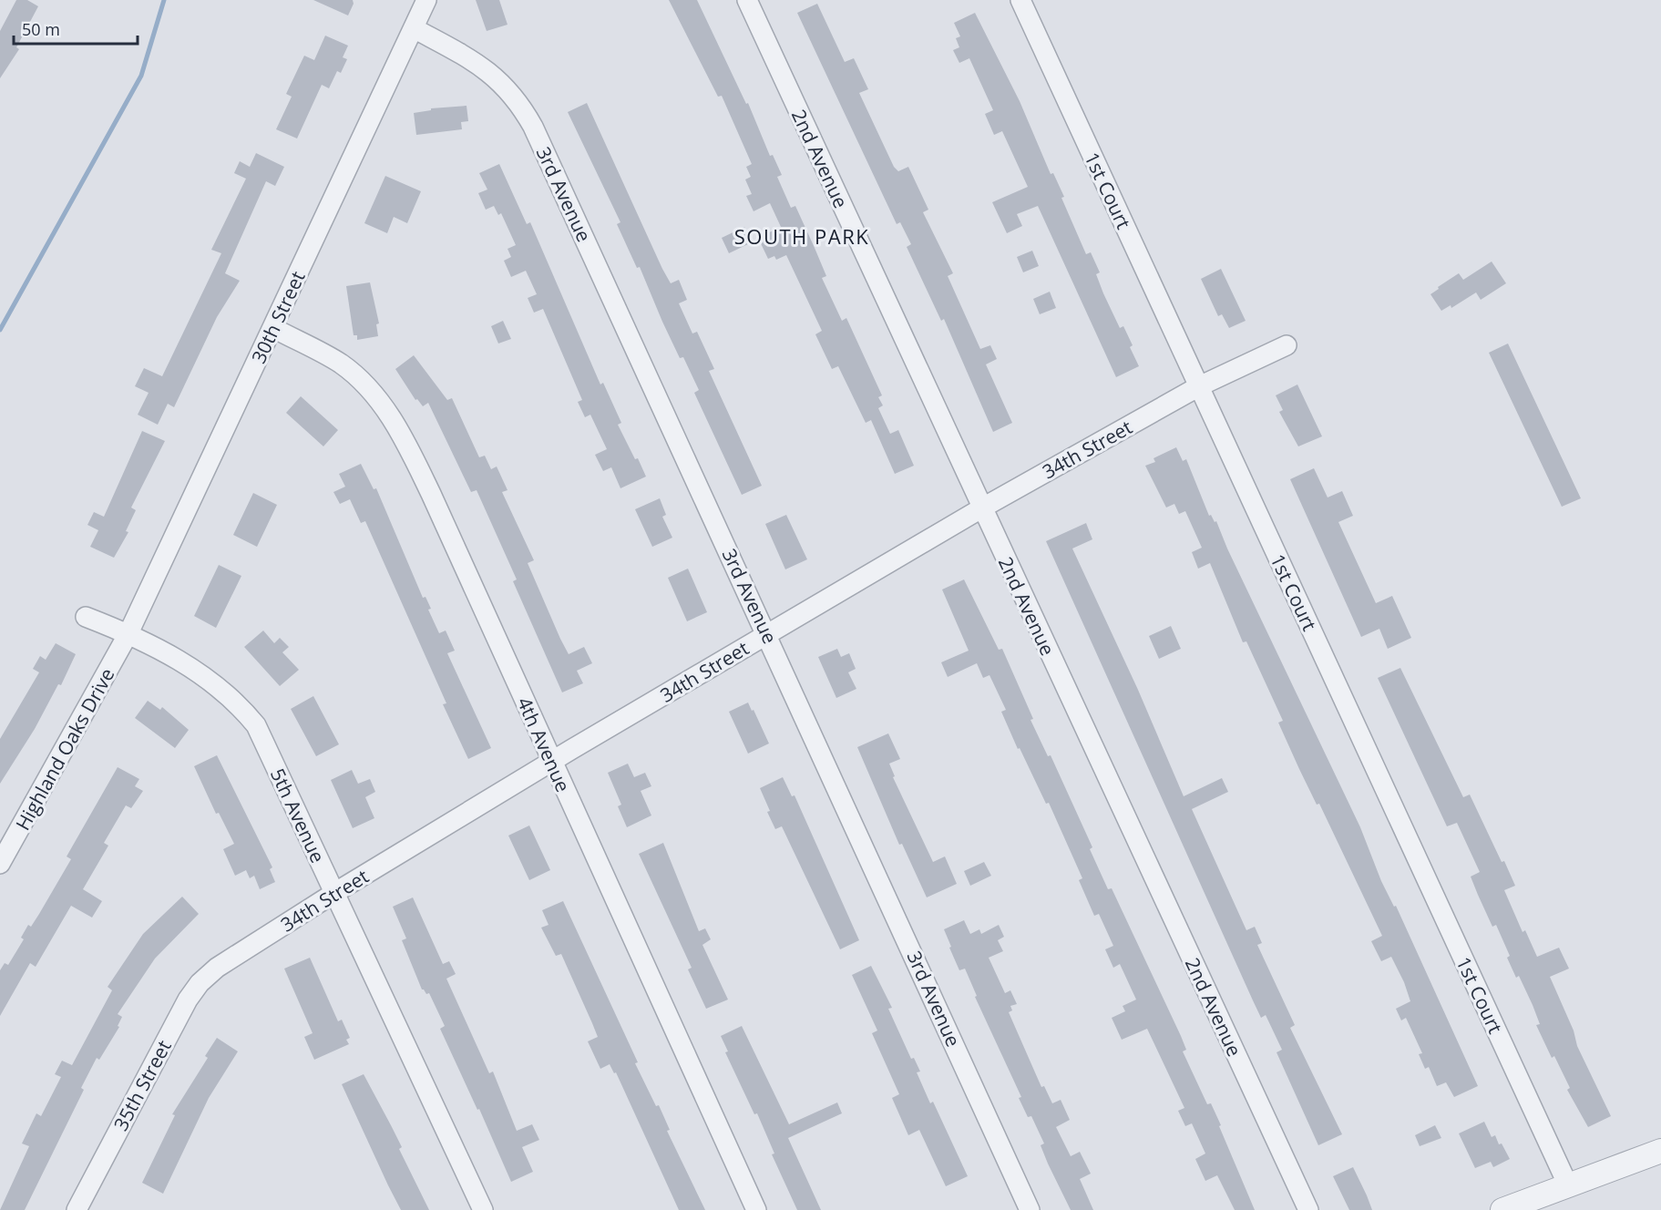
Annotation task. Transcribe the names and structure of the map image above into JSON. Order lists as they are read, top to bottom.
{
  "streets": {
    "street": [
      "2nd Avenue",
      "1st Court",
      "3rd Avenue",
      "30th Street",
      "34th Street",
      "4th Avenue",
      "Highland Oaks Drive",
      "5th Avenue",
      "35th Street"
    ]
  },
  "crossings": [
    ["2nd Avenue", "34th Street"],
    ["1st Court", "34th Street"],
    ["3rd Avenue", "30th Street"],
    ["3rd Avenue", "34th Street"],
    ["30th Street", "4th Avenue"],
    ["30th Street", "Highland Oaks Drive"],
    ["30th Street", "5th Avenue"],
    ["34th Street", "4th Avenue"],
    ["34th Street", "5th Avenue"],
    ["34th Street", "35th Street"],
    ["Highland Oaks Drive", "5th Avenue"]
  ],
  "districts": ["SOUTH PARK"],
  "scale_bar": "50 m"
}
